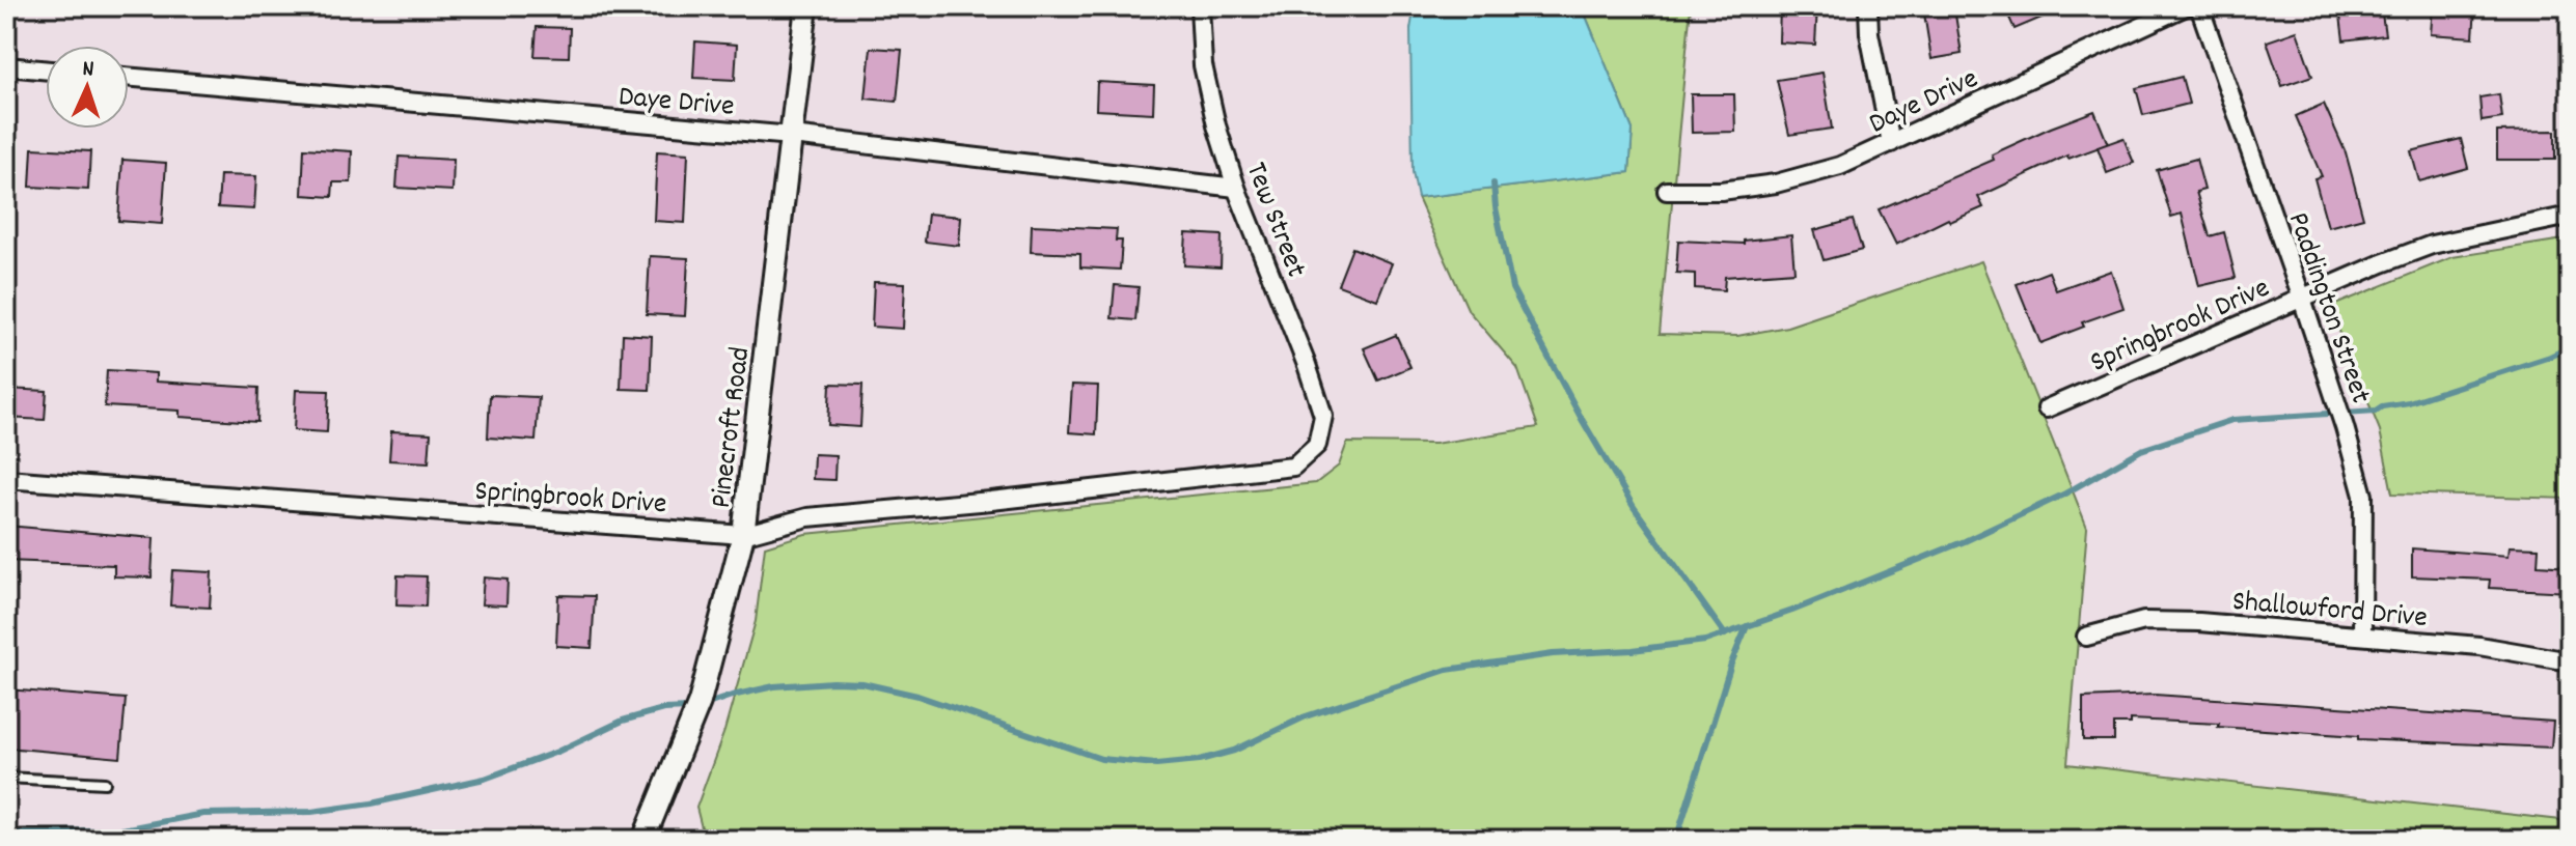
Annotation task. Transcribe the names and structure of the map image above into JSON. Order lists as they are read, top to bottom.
{
  "streets": {
    "street": [
      "Daye Drive",
      "Tew Street",
      "Paddington Street",
      "Springbrook Drive",
      "Pinecroft Road",
      "Shallowford Drive"
    ]
  },
  "crossings": [
    ["Daye Drive", "Tew Street"],
    ["Daye Drive", "Pinecroft Road"],
    ["Tew Street", "Springbrook Drive"],
    ["Paddington Street", "Springbrook Drive"],
    ["Paddington Street", "Shallowford Drive"],
    ["Springbrook Drive", "Pinecroft Road"]
  ],
  "north": "top"
}
